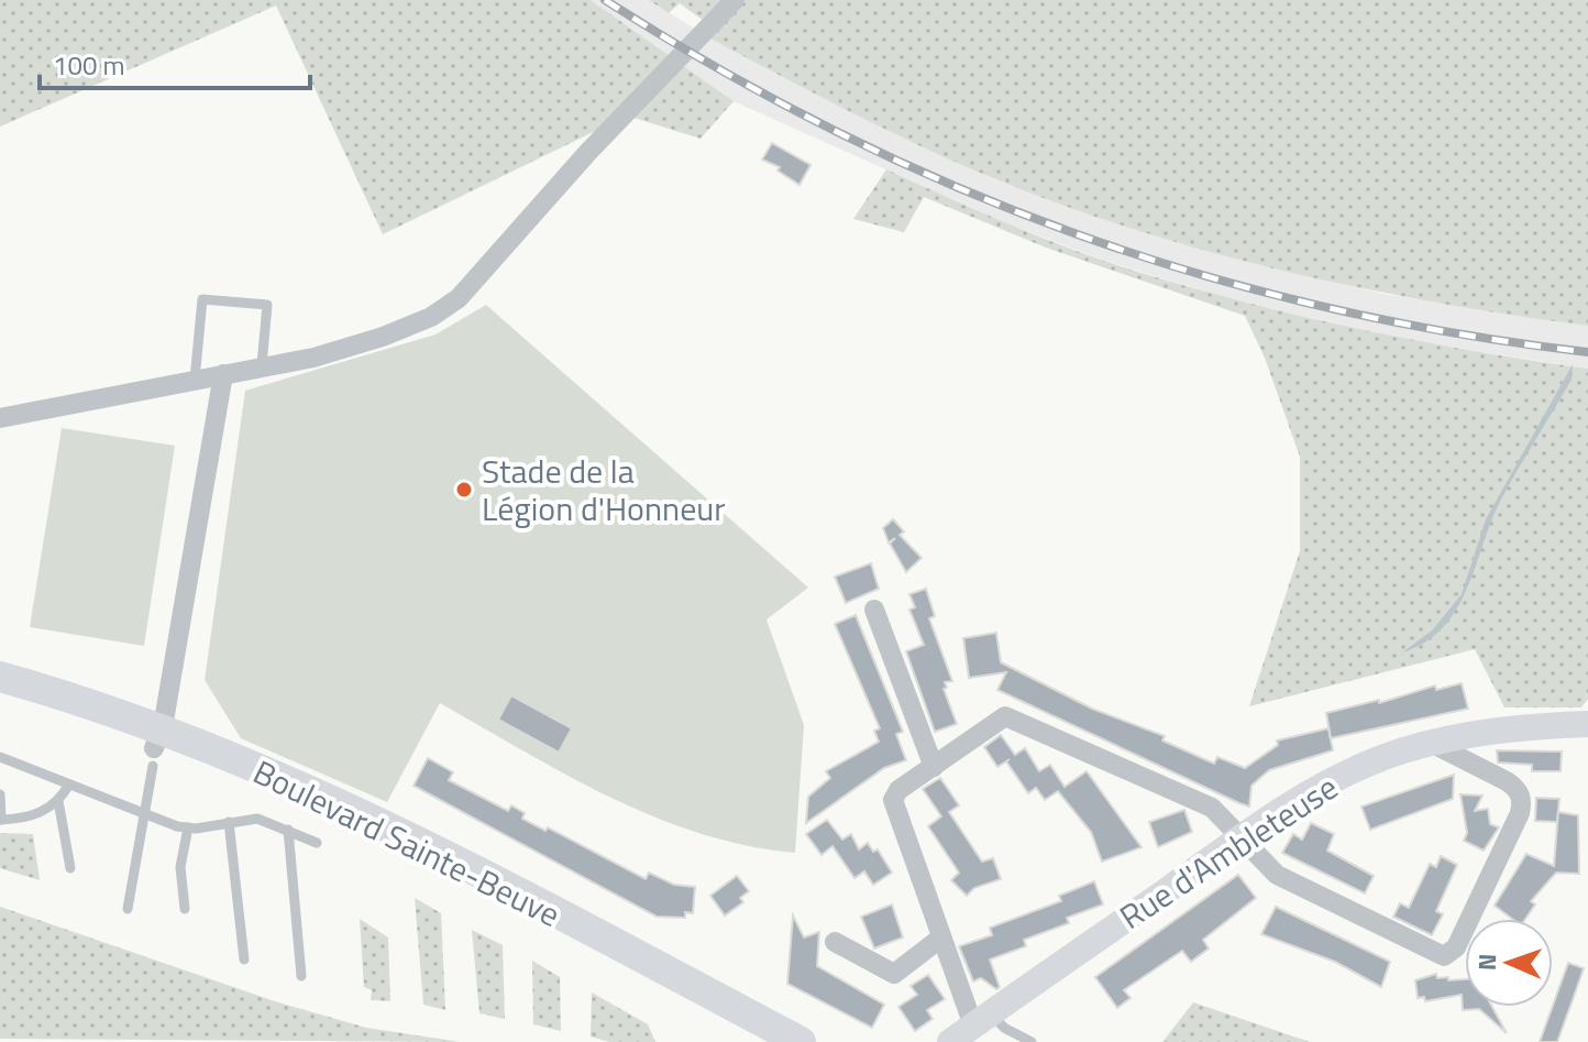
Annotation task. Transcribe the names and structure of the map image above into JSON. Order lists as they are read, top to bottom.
{
  "streets": {
    "main road": ["Boulevard Sainte-Beuve"],
    "street": ["Rue d'Ambleteuse"]
  },
  "places": ["Stade de la Légion d'Honneur"],
  "scale_bar": "100 m",
  "north": "left"
}
